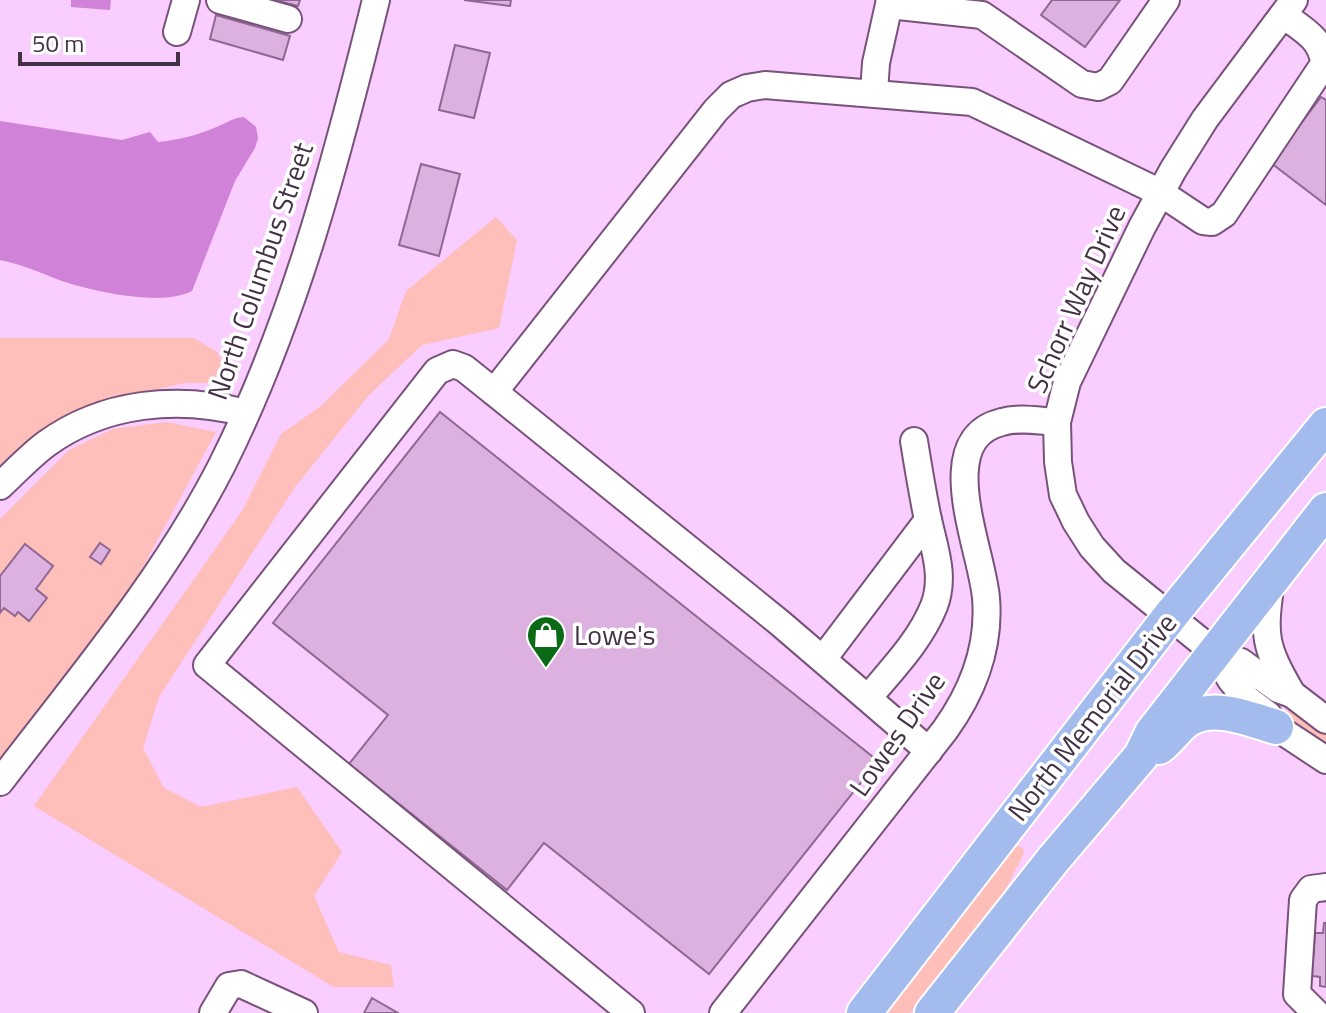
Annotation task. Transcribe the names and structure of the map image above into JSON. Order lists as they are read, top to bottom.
{
  "streets": {
    "main road": ["North Memorial Drive"],
    "street": ["North Columbus Street", "Schorr Way Drive", "Lowes Drive"]
  },
  "crossings": [
    ["Schorr Way Drive", "North Memorial Drive"],
    ["Schorr Way Drive", "Lowes Drive"]
  ],
  "places": {
    "shop": ["Lowe's"]
  },
  "scale_bar": "50 m"
}
